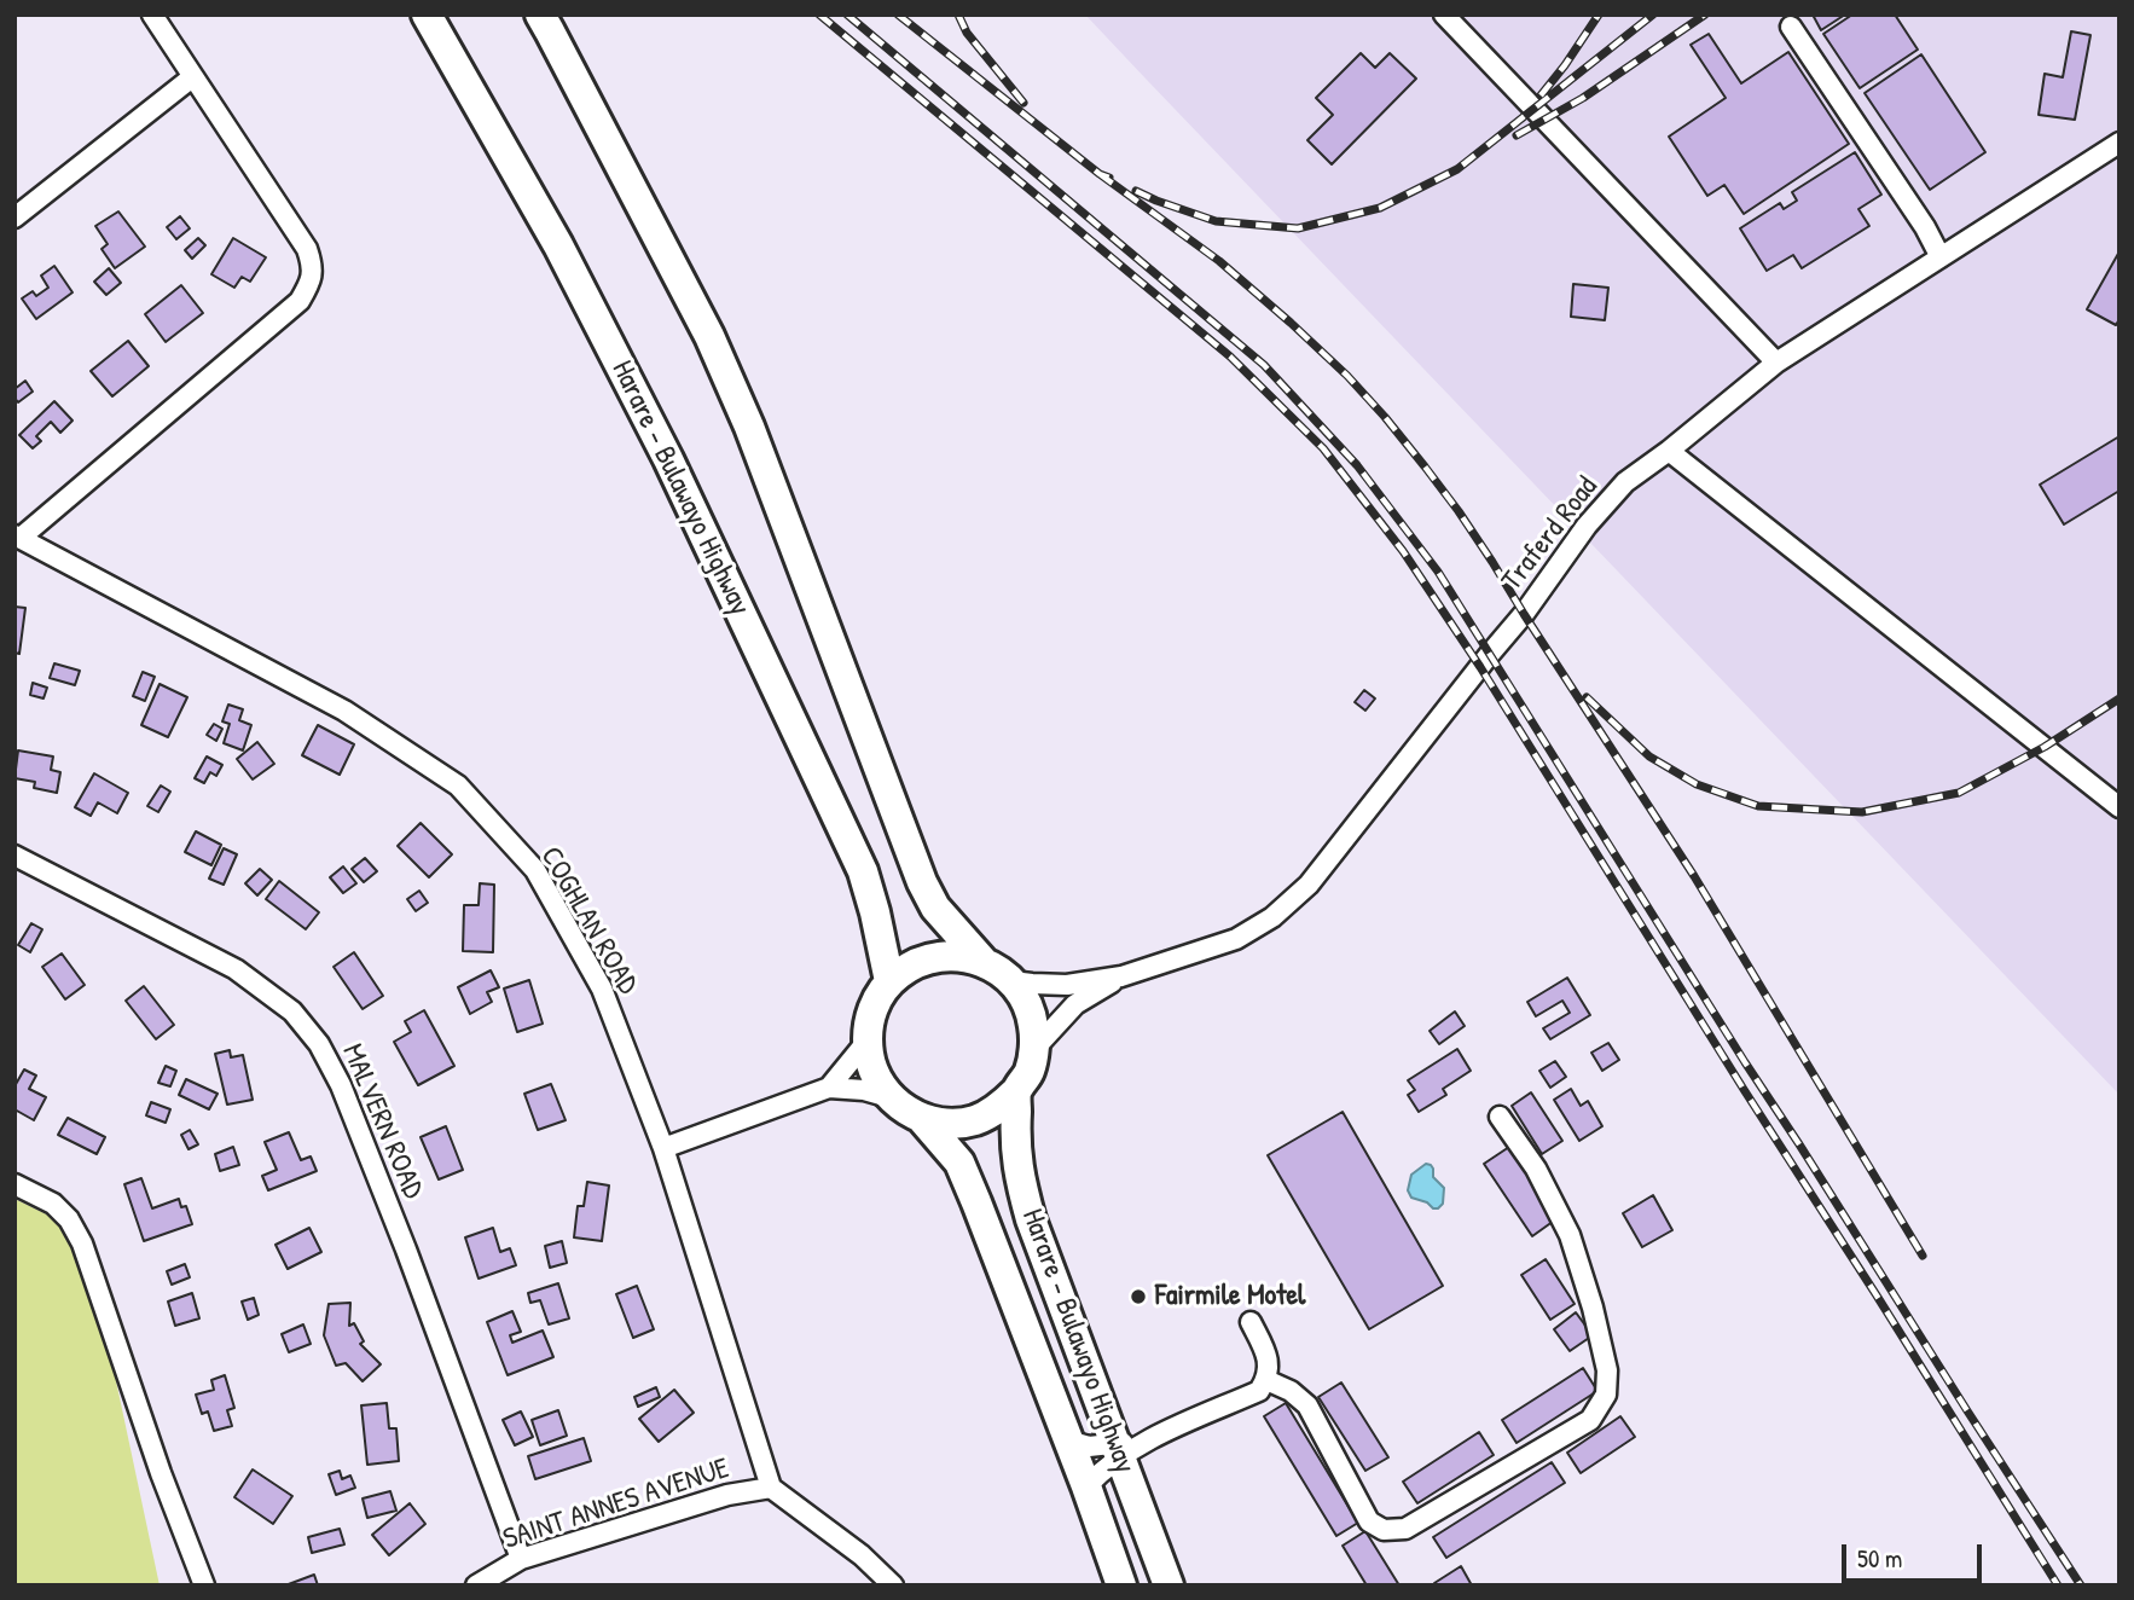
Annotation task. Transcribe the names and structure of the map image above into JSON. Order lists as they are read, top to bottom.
{
  "streets": {
    "highway": ["Harare - Bulawayo Highway"],
    "street": [
      "Traferd Road",
      "COGHLAN ROAD",
      "MALVERN ROAD",
      "SAINT ANNES AVENUE"
    ]
  },
  "crossings": [
    ["Harare - Bulawayo Highway", "Traferd Road"],
    ["COGHLAN ROAD", "SAINT ANNES AVENUE"],
    ["MALVERN ROAD", "SAINT ANNES AVENUE"]
  ],
  "places": ["Fairmile Motel"],
  "scale_bar": "50 m"
}
